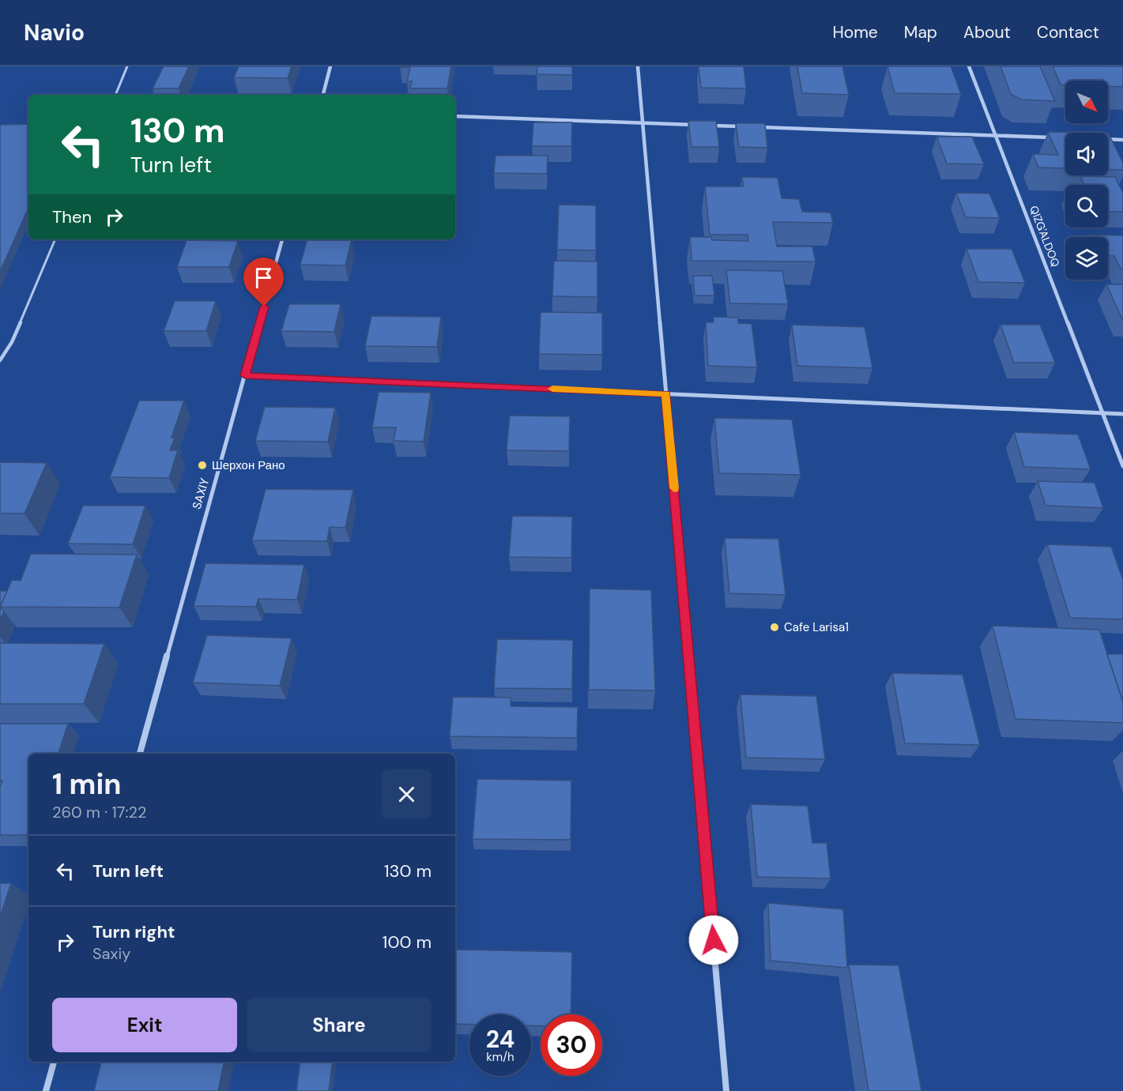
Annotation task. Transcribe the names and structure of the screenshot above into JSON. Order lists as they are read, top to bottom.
{
  "streets": {
    "street": ["QIZG'ALDOQ", "SAXIY"]
  },
  "places": ["Шерхон Рано", "Cafe Larisa1"],
  "north": "bottom right",
  "page": {
    "header": "Navio",
    "nav": [
      "Home",
      "Map",
      "About",
      "Contact"
    ],
    "turn": ["130 m", "Turn left"],
    "then": "Then",
    "heading": ["1 min", "260 m · 17:22"],
    "list": [
      {
        "name": "Turn left",
        "value": "130 m"
      },
      {
        "name": "Turn right",
        "note": "Saxiy",
        "value": "100 m"
      }
    ],
    "buttons": ["Exit", "Share"],
    "speed": "24 km/h",
    "limit": "30"
  }
}
